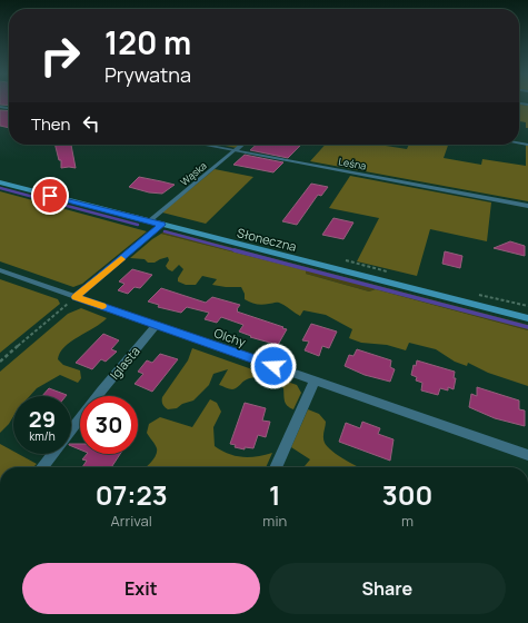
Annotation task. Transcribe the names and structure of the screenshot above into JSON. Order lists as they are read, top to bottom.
{
  "streets": {
    "main road": ["Słoneczna"],
    "street": [
      "Leśna",
      "Wąska",
      "Olchy",
      "Iglasta"
    ]
  },
  "crossings": [
    ["Leśna", "Wąska"],
    ["Wąska", "Słoneczna"],
    ["Olchy", "Iglasta"]
  ],
  "page": {
    "turn": ["120 m", "Prywatna"],
    "then": "Then",
    "speed": "29 km/h",
    "limit": "30",
    "eta": [
      "07:23",
      "Arrival",
      "1",
      "min",
      "300",
      "m"
    ],
    "buttons": ["Exit", "Share"]
  }
}
